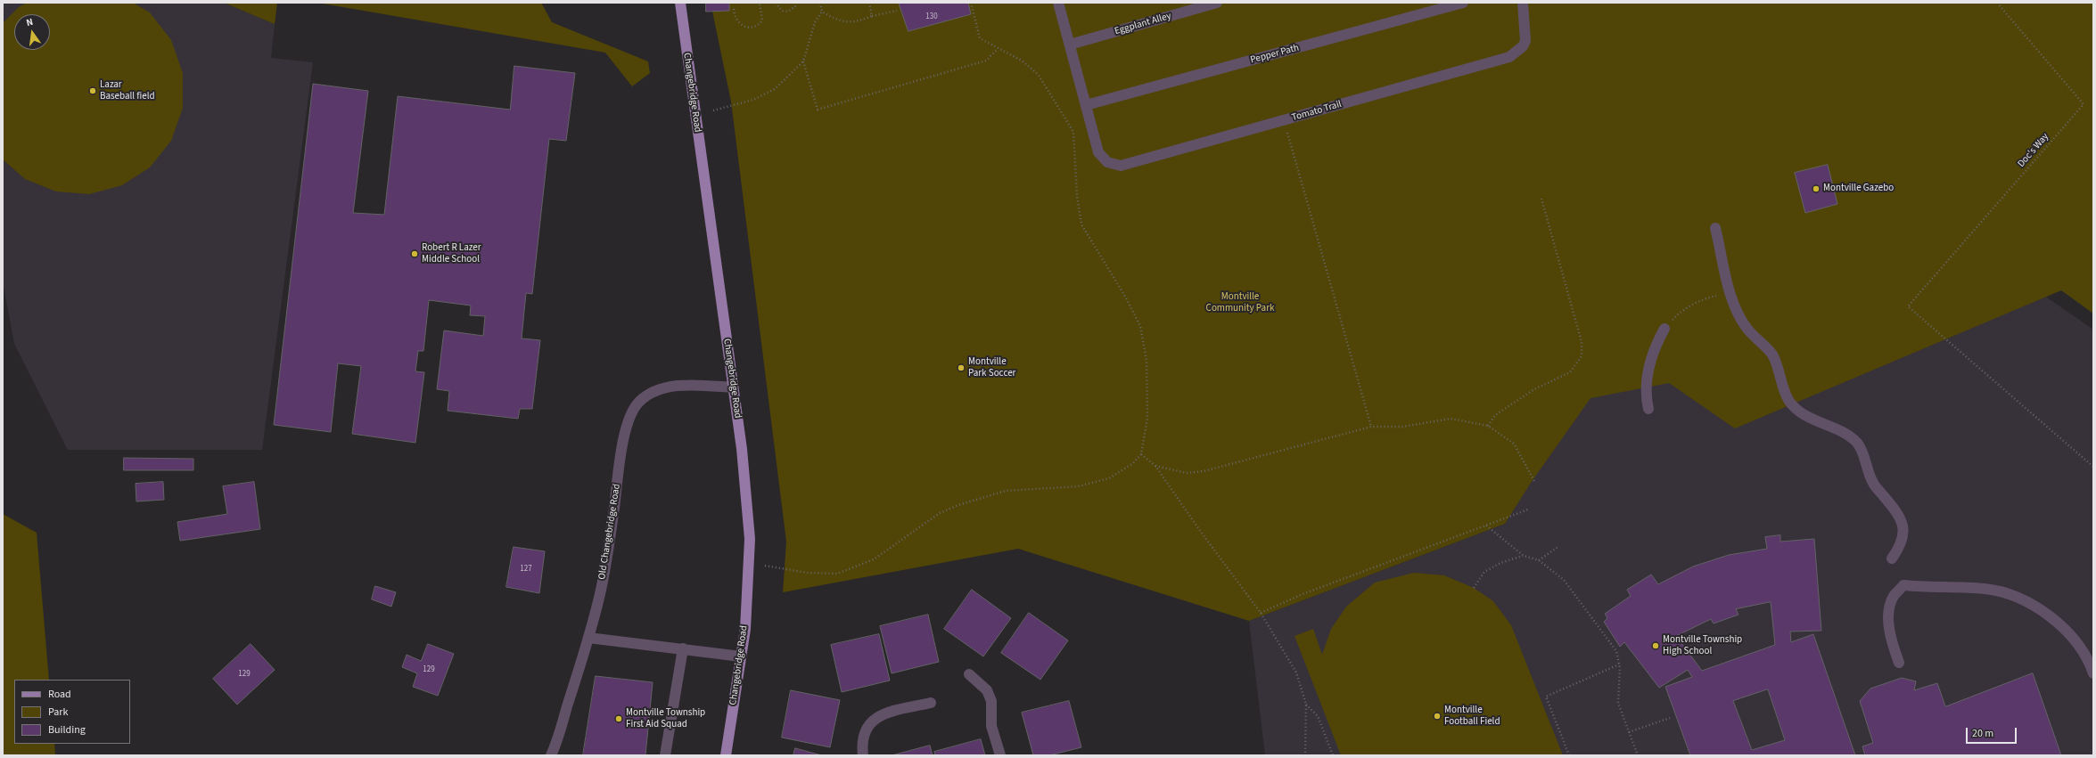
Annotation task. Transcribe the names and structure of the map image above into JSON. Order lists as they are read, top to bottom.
{
  "streets": {
    "main road": ["Changebridge Road"],
    "street": [
      "Eggplant Alley",
      "Pepper Path",
      "Tomato Trail",
      "Old Changebridge Road"
    ],
    "path": ["Doc's Way"]
  },
  "crossings": [
    ["Pepper Path", "Tomato Trail"],
    ["Changebridge Road", "Old Changebridge Road"]
  ],
  "parks": ["Montville Community Park"],
  "places": [
    "Lazar Baseball field",
    "Montville Gazebo",
    "Robert R Lazer Middle School",
    "Montville Park Soccer",
    "Montville Township High School",
    "Montville Football Field",
    "Montville Township First Aid Squad"
  ],
  "house_numbers": [
    "130",
    "127",
    "129",
    "129"
  ],
  "legend": ["Road", "Park", "Building"],
  "scale_bar": "20 m",
  "north": "top"
}
